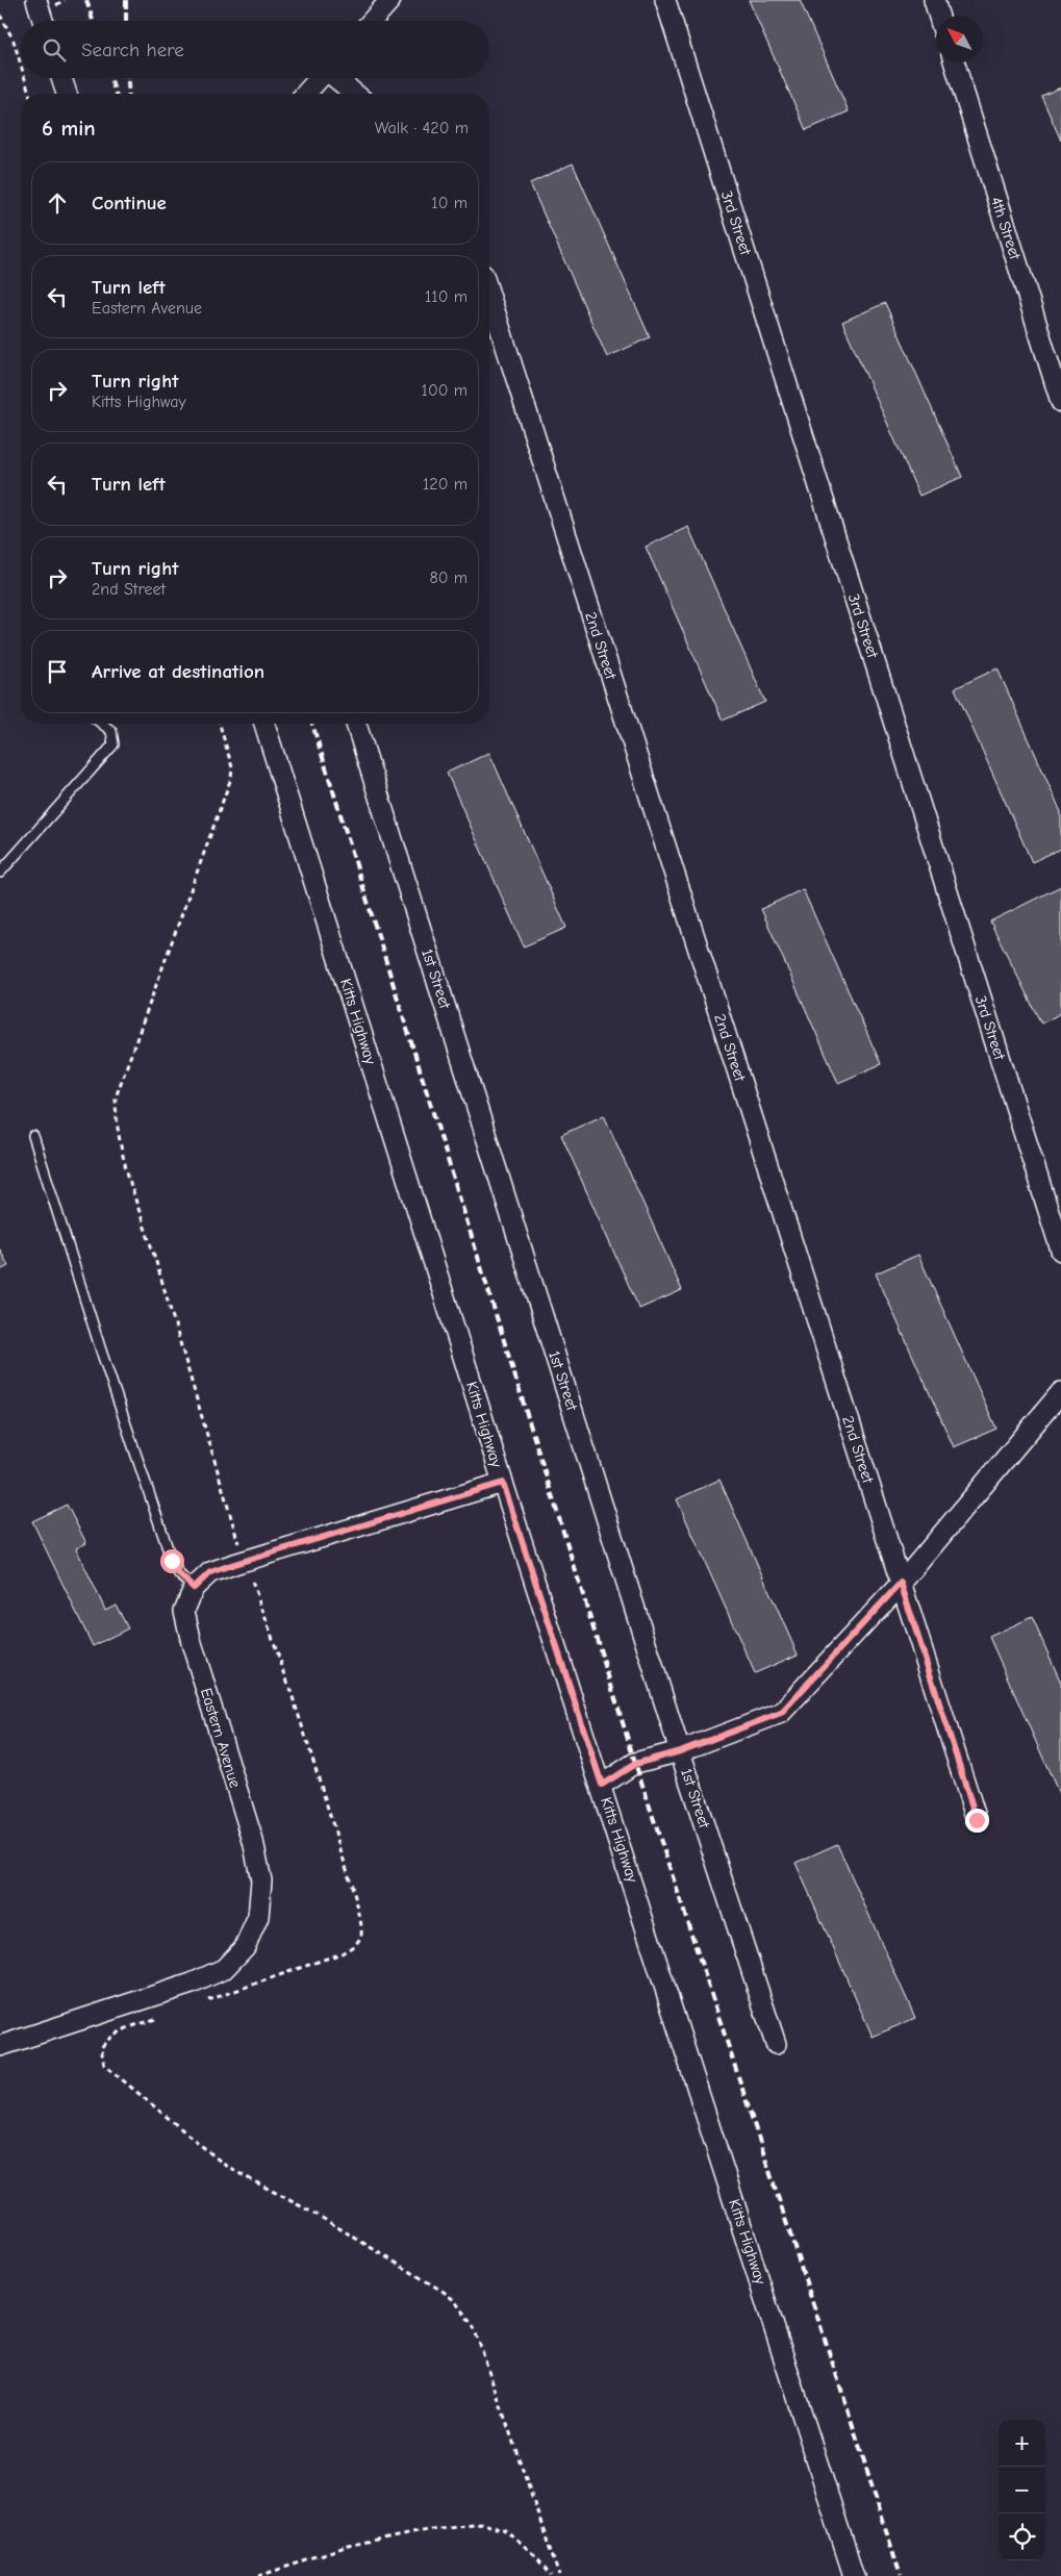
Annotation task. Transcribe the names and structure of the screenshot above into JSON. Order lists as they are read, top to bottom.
{
  "streets": {
    "street": [
      "3rd Street",
      "4th Street",
      "2nd Street",
      "1st Street",
      "Kitts Highway",
      "Eastern Avenue"
    ]
  },
  "north": "top left",
  "page": {
    "search": "Search here",
    "heading": ["6 min", "Walk · 420 m"],
    "list": [
      ["Continue", "10 m"],
      ["Turn left", "Eastern Avenue", "110 m"],
      ["Turn right", "Kitts Highway", "100 m"],
      ["Turn left", "120 m"],
      ["Turn right", "2nd Street", "80 m"],
      "Arrive at destination"
    ],
    "map_buttons": ["+", "−"]
  }
}
